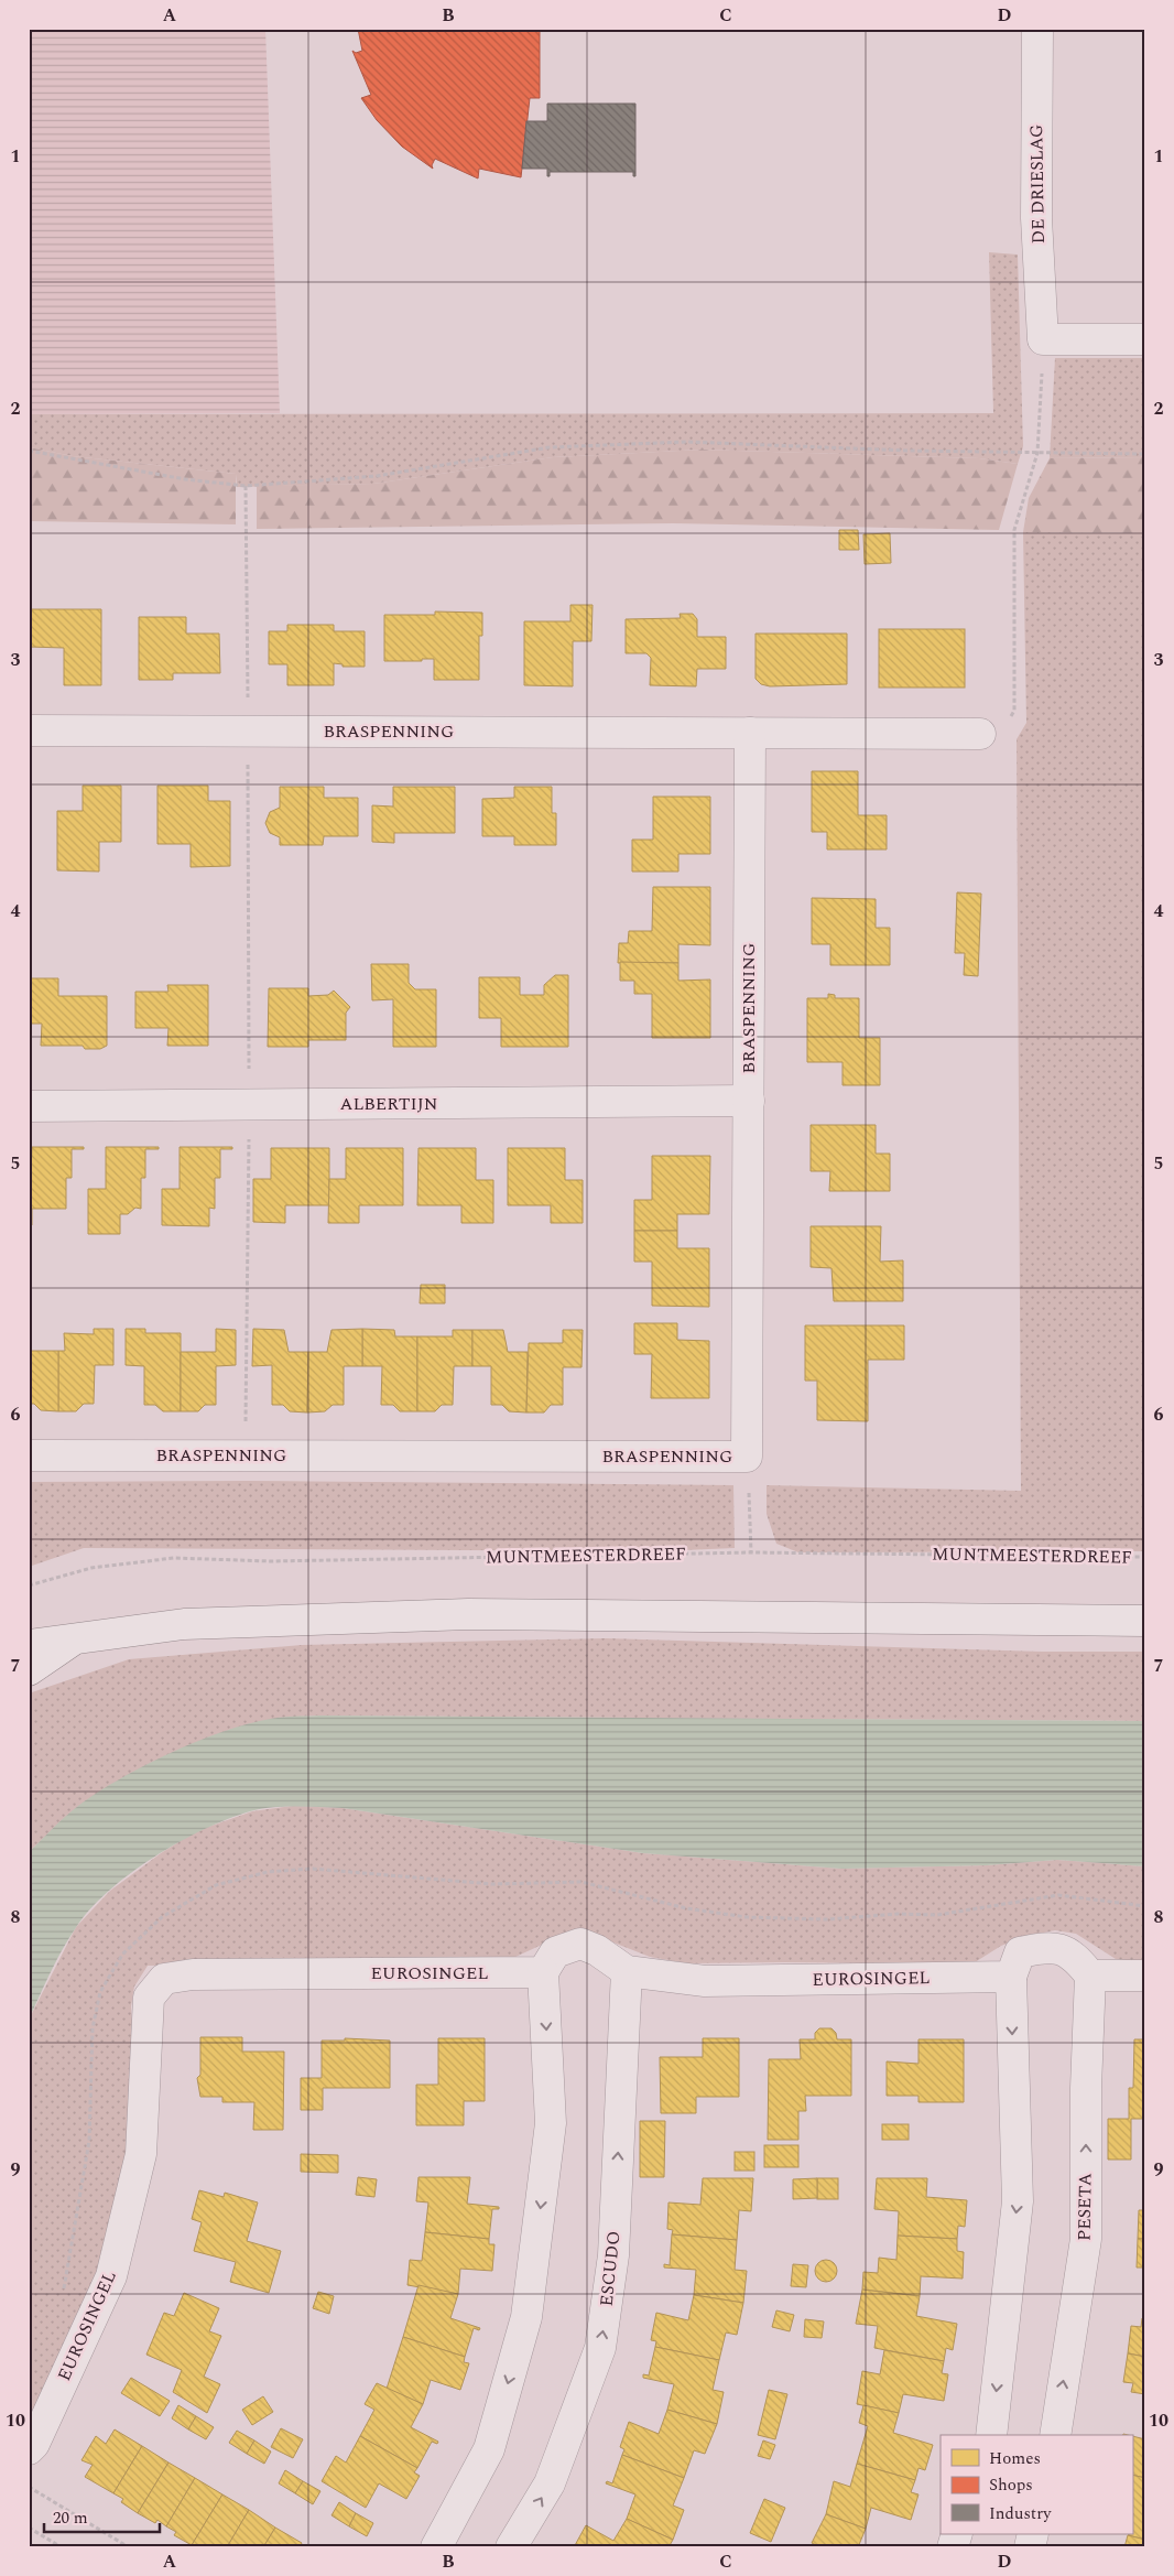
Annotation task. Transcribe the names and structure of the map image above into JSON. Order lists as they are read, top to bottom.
{
  "streets": {
    "street": [
      "DE DRIESLAG",
      "BRASPENNING",
      "ALBERTIJN",
      "EUROSINGEL",
      "PESETA",
      "ESCUDO"
    ],
    "path": ["MUNTMEESTERDREEF"]
  },
  "crossings": [
    ["BRASPENNING", "ALBERTIJN"],
    ["EUROSINGEL", "ESCUDO"]
  ],
  "legend": ["Homes", "Shops", "Industry"],
  "scale_bar": "20 m",
  "grid": {
    "columns": [
      "A",
      "B",
      "C",
      "D"
    ],
    "rows": [
      "1",
      "2",
      "3",
      "4",
      "5",
      "6",
      "7",
      "8",
      "9",
      "10"
    ]
  }
}
